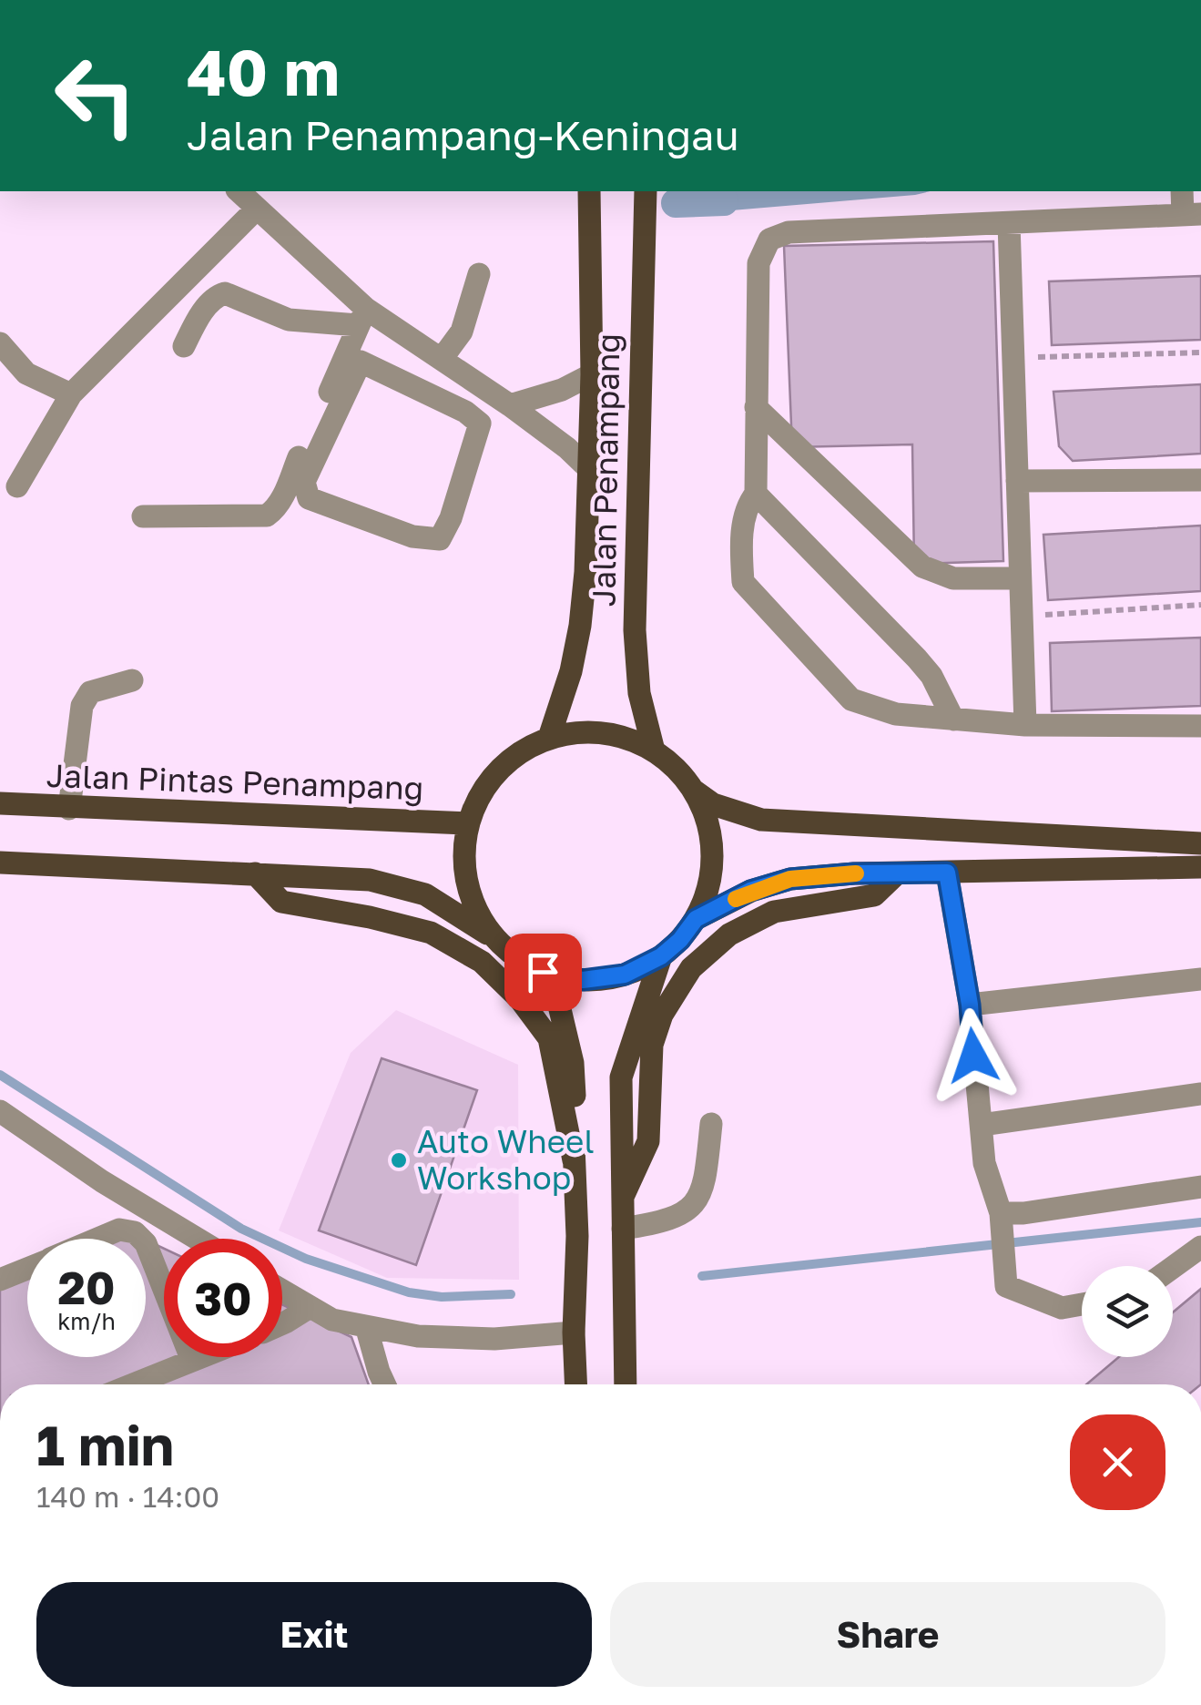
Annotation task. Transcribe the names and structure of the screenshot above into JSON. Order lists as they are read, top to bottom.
{
  "streets": {
    "main road": ["Jalan Penampang", "Jalan Pintas Penampang"]
  },
  "crossings": [
    ["Jalan Penampang", "Jalan Pintas Penampang"]
  ],
  "places": ["Auto Wheel Workshop"],
  "page": {
    "turn": ["40 m", "Jalan Penampang-Keningau"],
    "speed": "20 km/h",
    "limit": "30",
    "heading": ["1 min", "140 m · 14:00"],
    "buttons": ["Exit", "Share"]
  }
}
